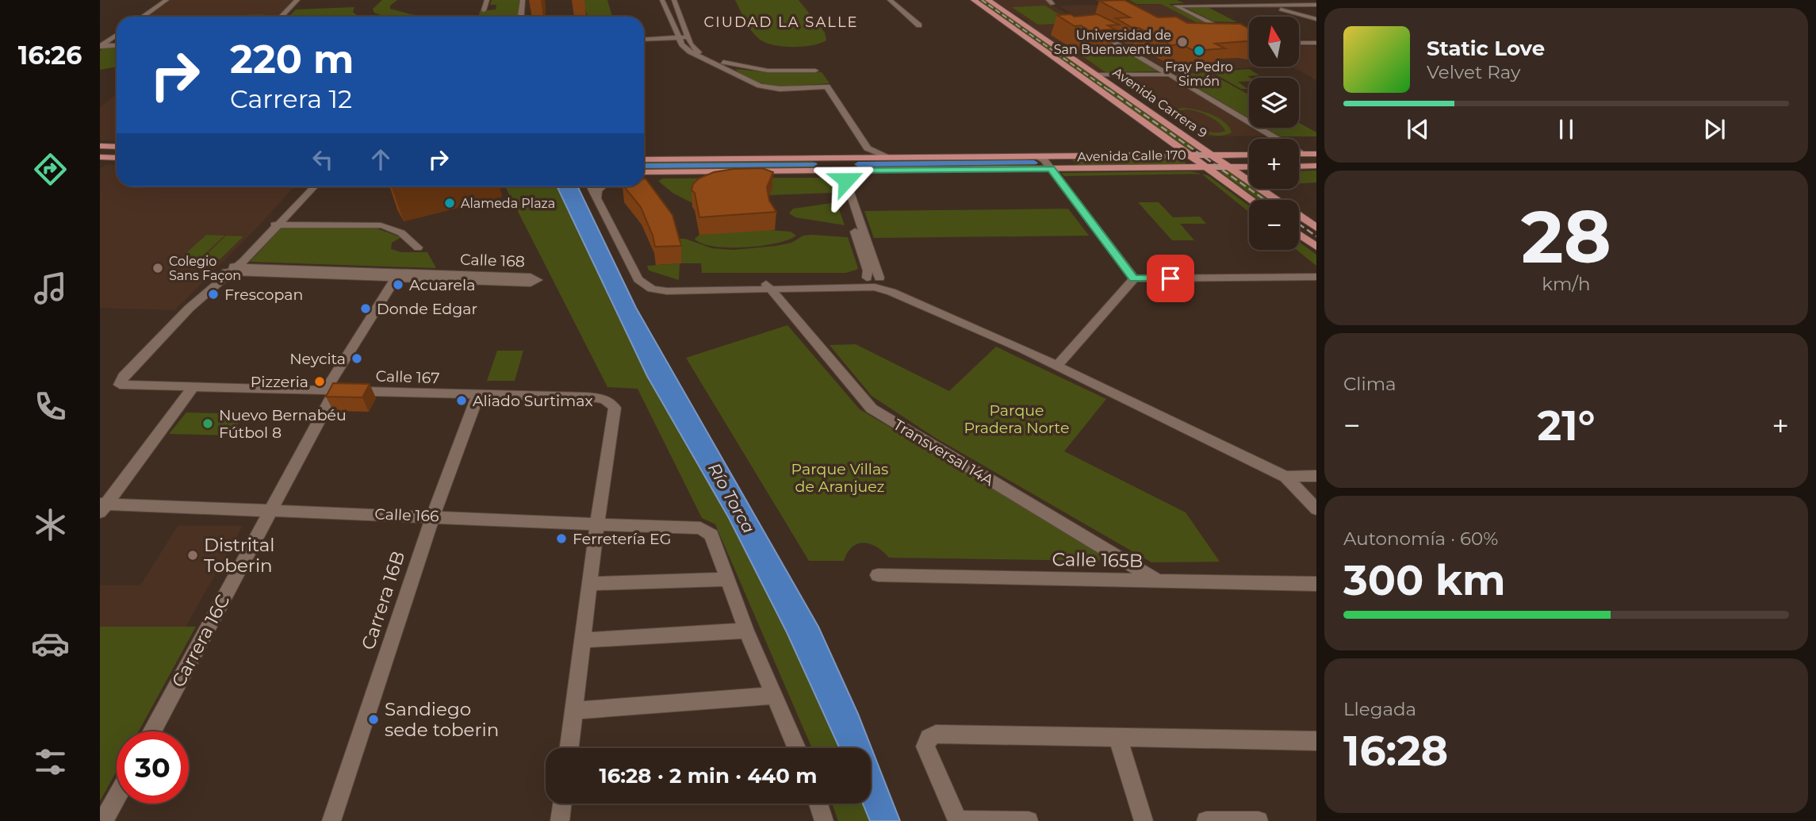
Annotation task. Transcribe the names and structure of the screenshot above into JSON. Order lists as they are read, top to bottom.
{
  "streets": {
    "main road": ["Avenida Carrera 9", "Avenida Calle 170"],
    "street": [
      "Calle 168",
      "Calle 167",
      "Transversal 14A",
      "Calle 166",
      "Calle 165B",
      "Carrera 16B",
      "Carrera 16C"
    ]
  },
  "crossings": [
    ["Avenida Carrera 9", "Avenida Calle 170"],
    ["Calle 168", "Calle 167"],
    ["Calle 168", "Carrera 16C"],
    ["Calle 167", "Calle 166"],
    ["Calle 167", "Carrera 16B"],
    ["Calle 167", "Carrera 16C"],
    ["Transversal 14A", "Calle 165B"],
    ["Calle 166", "Carrera 16B"],
    ["Calle 166", "Carrera 16C"]
  ],
  "districts": ["CIUDAD LA SALLE"],
  "water": ["Río Torca"],
  "parks": ["Parque Pradera Norte", "Parque Villas de Aranjuez"],
  "places": [
    "Universidad de San Buenaventura",
    "Fray Pedro Simón",
    "Alameda Plaza",
    "Colegio Sans Façon",
    "Acuarela",
    "Frescopan",
    "Donde Edgar",
    "Neycita",
    "Pizzeria",
    "Aliado Surtimax",
    "Nuevo Bernabéu Fútbol 8",
    "Ferretería EG",
    "Distrital Toberin",
    "Sandiego sede toberin"
  ],
  "north": "top",
  "page": {
    "tabs": "16:26",
    "map_buttons": ["+", "−"],
    "turn": ["220 m", "Carrera 12"],
    "song": ["Static Love", "Velvet Ray"],
    "tile": [
      ["28", "km/h"],
      "Clima",
      ["Autonomía · 60%", "300 km"],
      ["Llegada", "16:28"]
    ],
    "heat": ["−", "21°", "+"],
    "limit": "30",
    "trip": "16:28 · 2 min · 440 m"
  }
}
